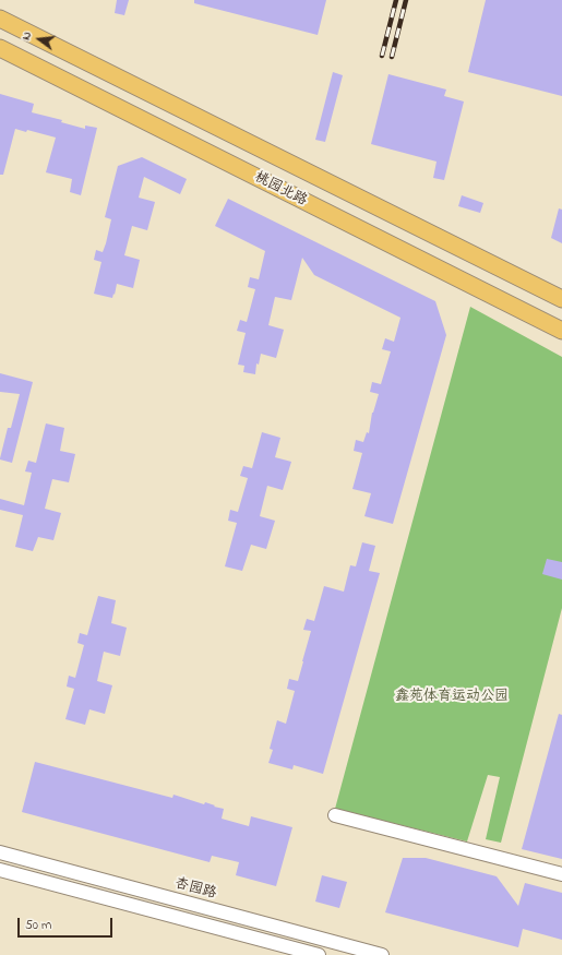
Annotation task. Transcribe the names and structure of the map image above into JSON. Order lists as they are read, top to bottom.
{
  "streets": {
    "main road": ["桃园北路"],
    "street": ["杏园路"]
  },
  "parks": ["鑫苑体育运动公园"],
  "scale_bar": "50 m",
  "north": "left"
}
